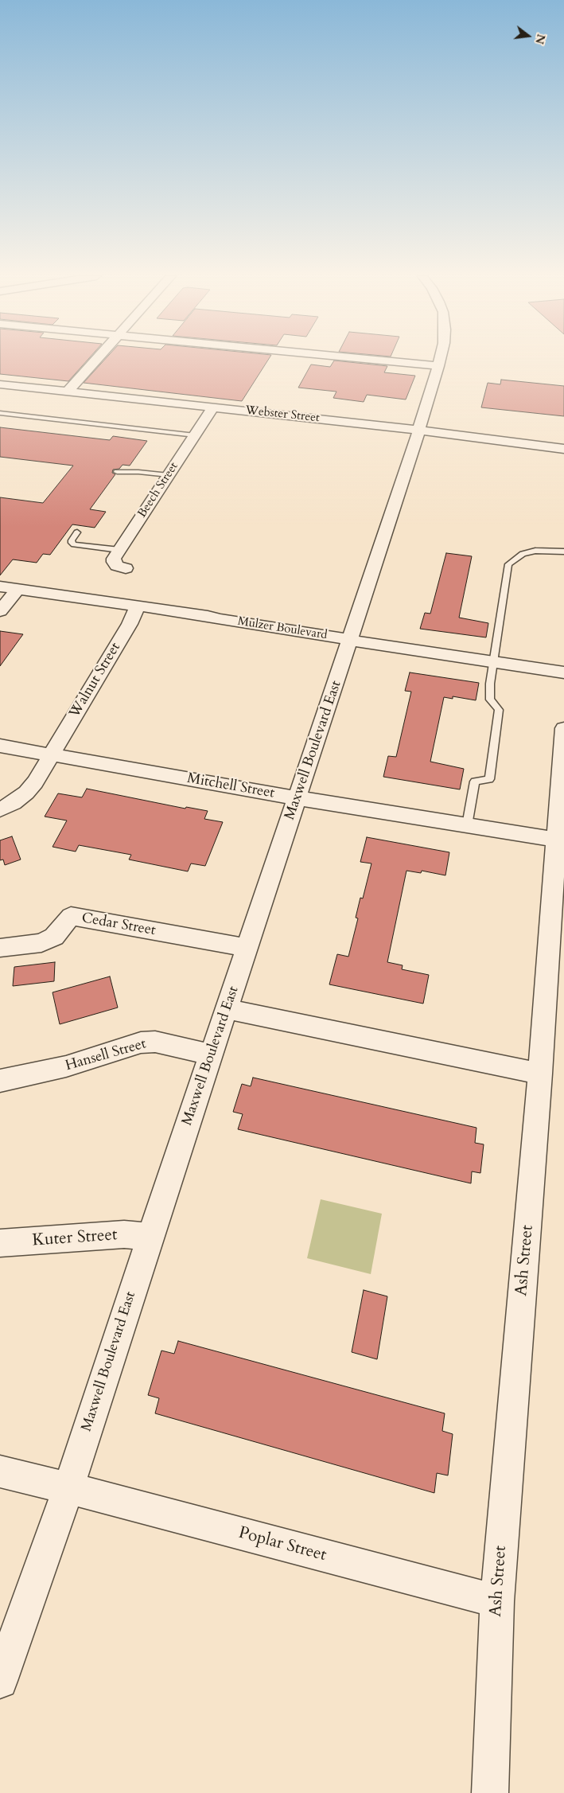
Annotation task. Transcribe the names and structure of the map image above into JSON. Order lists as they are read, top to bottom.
{
  "streets": {
    "street": [
      "Webster Street",
      "Beech Street",
      "Mulzer Boulevard",
      "Walnut Street",
      "Maxwell Boulevard East",
      "Mitchell Street",
      "Cedar Street",
      "Hansell Street",
      "Kuter Street",
      "Ash Street",
      "Poplar Street"
    ]
  },
  "crossings": [
    ["Webster Street", "Beech Street"],
    ["Webster Street", "Maxwell Boulevard East"],
    ["Mulzer Boulevard", "Walnut Street"],
    ["Mulzer Boulevard", "Maxwell Boulevard East"],
    ["Walnut Street", "Mitchell Street"],
    ["Maxwell Boulevard East", "Mitchell Street"],
    ["Maxwell Boulevard East", "Cedar Street"],
    ["Maxwell Boulevard East", "Hansell Street"],
    ["Maxwell Boulevard East", "Kuter Street"],
    ["Maxwell Boulevard East", "Poplar Street"],
    ["Mitchell Street", "Ash Street"],
    ["Ash Street", "Poplar Street"]
  ],
  "north": "right"
}
